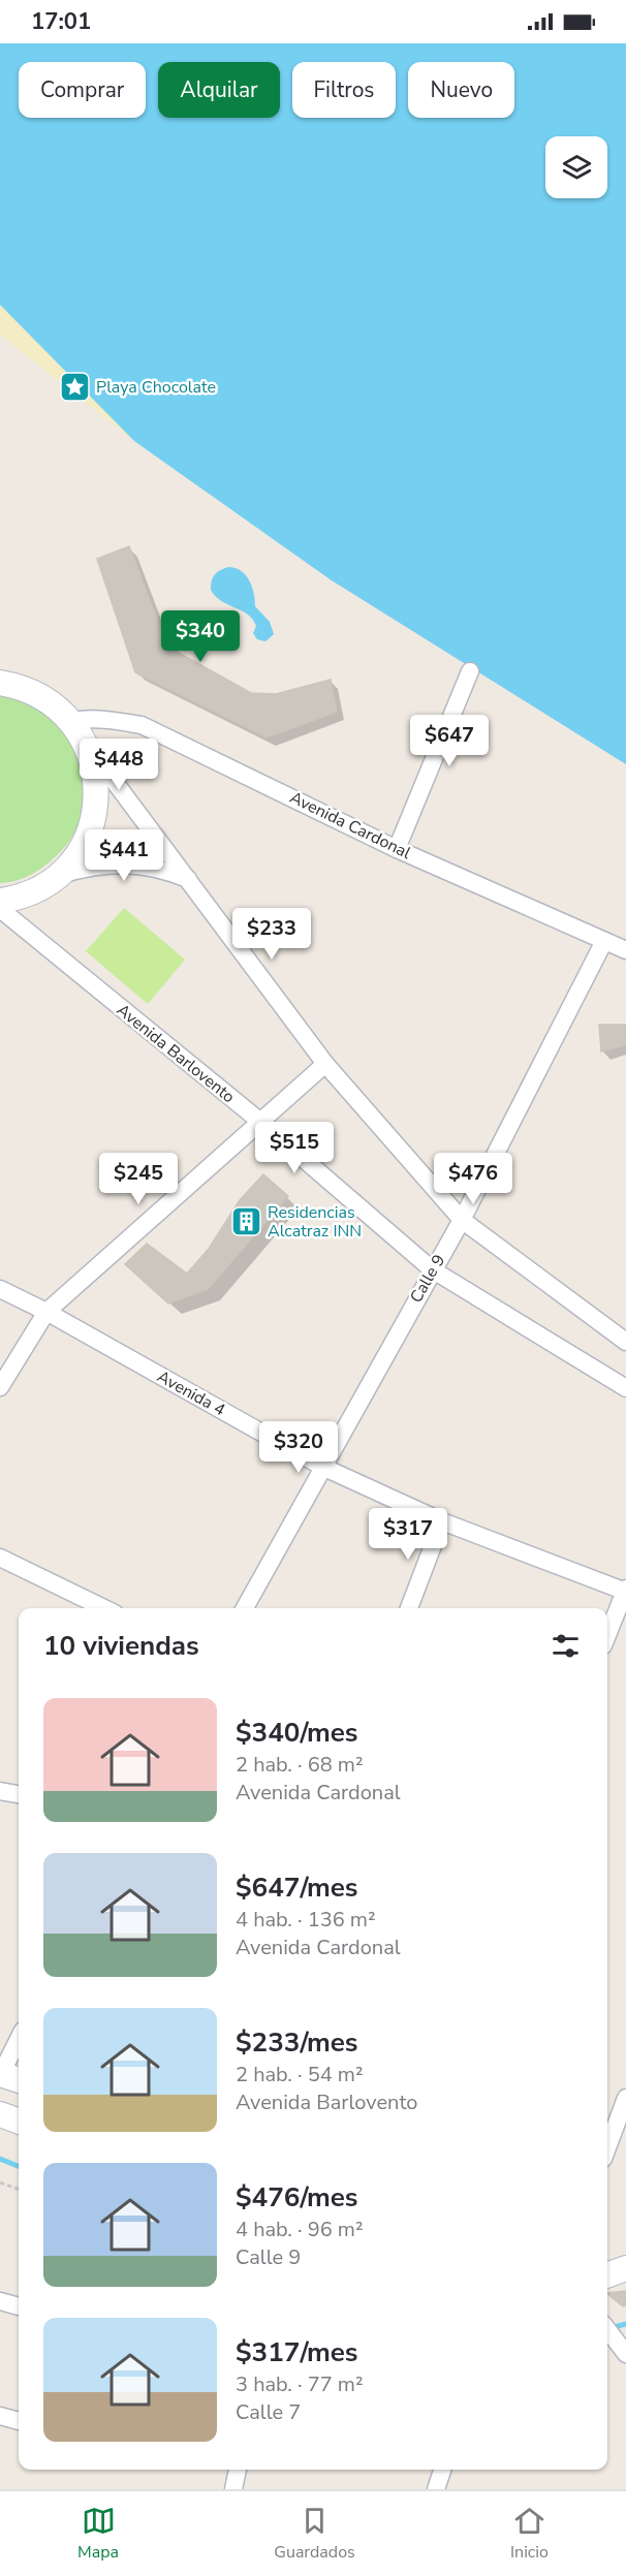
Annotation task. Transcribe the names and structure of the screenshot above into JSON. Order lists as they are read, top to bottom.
{
  "streets": {
    "street": [
      "Avenida Cardonal",
      "Avenida Barlovento",
      "Calle 9",
      "Avenida 4"
    ]
  },
  "crossings": [
    ["Avenida Cardonal", "Calle 9"],
    ["Avenida Barlovento", "Calle 9"],
    ["Calle 9", "Avenida 4"]
  ],
  "places": {
    "place": ["Playa Chocolate"],
    "building": ["Residencias Alcatraz INN"]
  },
  "page": {
    "status": "17:01",
    "chip": [
      "Comprar",
      "Alquilar",
      "Filtros",
      "Nuevo"
    ],
    "price": [
      "$340",
      "$647",
      "$448",
      "$441",
      "$233",
      "$515",
      "$245",
      "$476",
      "$320",
      "$317"
    ],
    "heading": "10 viviendas",
    "list": [
      {
        "name": "$340/mes",
        "note": "2 hab. · 68 m² · Avenida Cardonal"
      },
      {
        "name": "$647/mes",
        "note": "4 hab. · 136 m² · Avenida Cardonal"
      },
      {
        "name": "$233/mes",
        "note": "2 hab. · 54 m² · Avenida Barlovento"
      },
      {
        "name": "$476/mes",
        "note": "4 hab. · 96 m² · Calle 9"
      },
      {
        "name": "$317/mes",
        "note": "3 hab. · 77 m² · Calle 7"
      }
    ],
    "tabs": ["Mapa", "Guardados", "Inicio"]
  }
}
